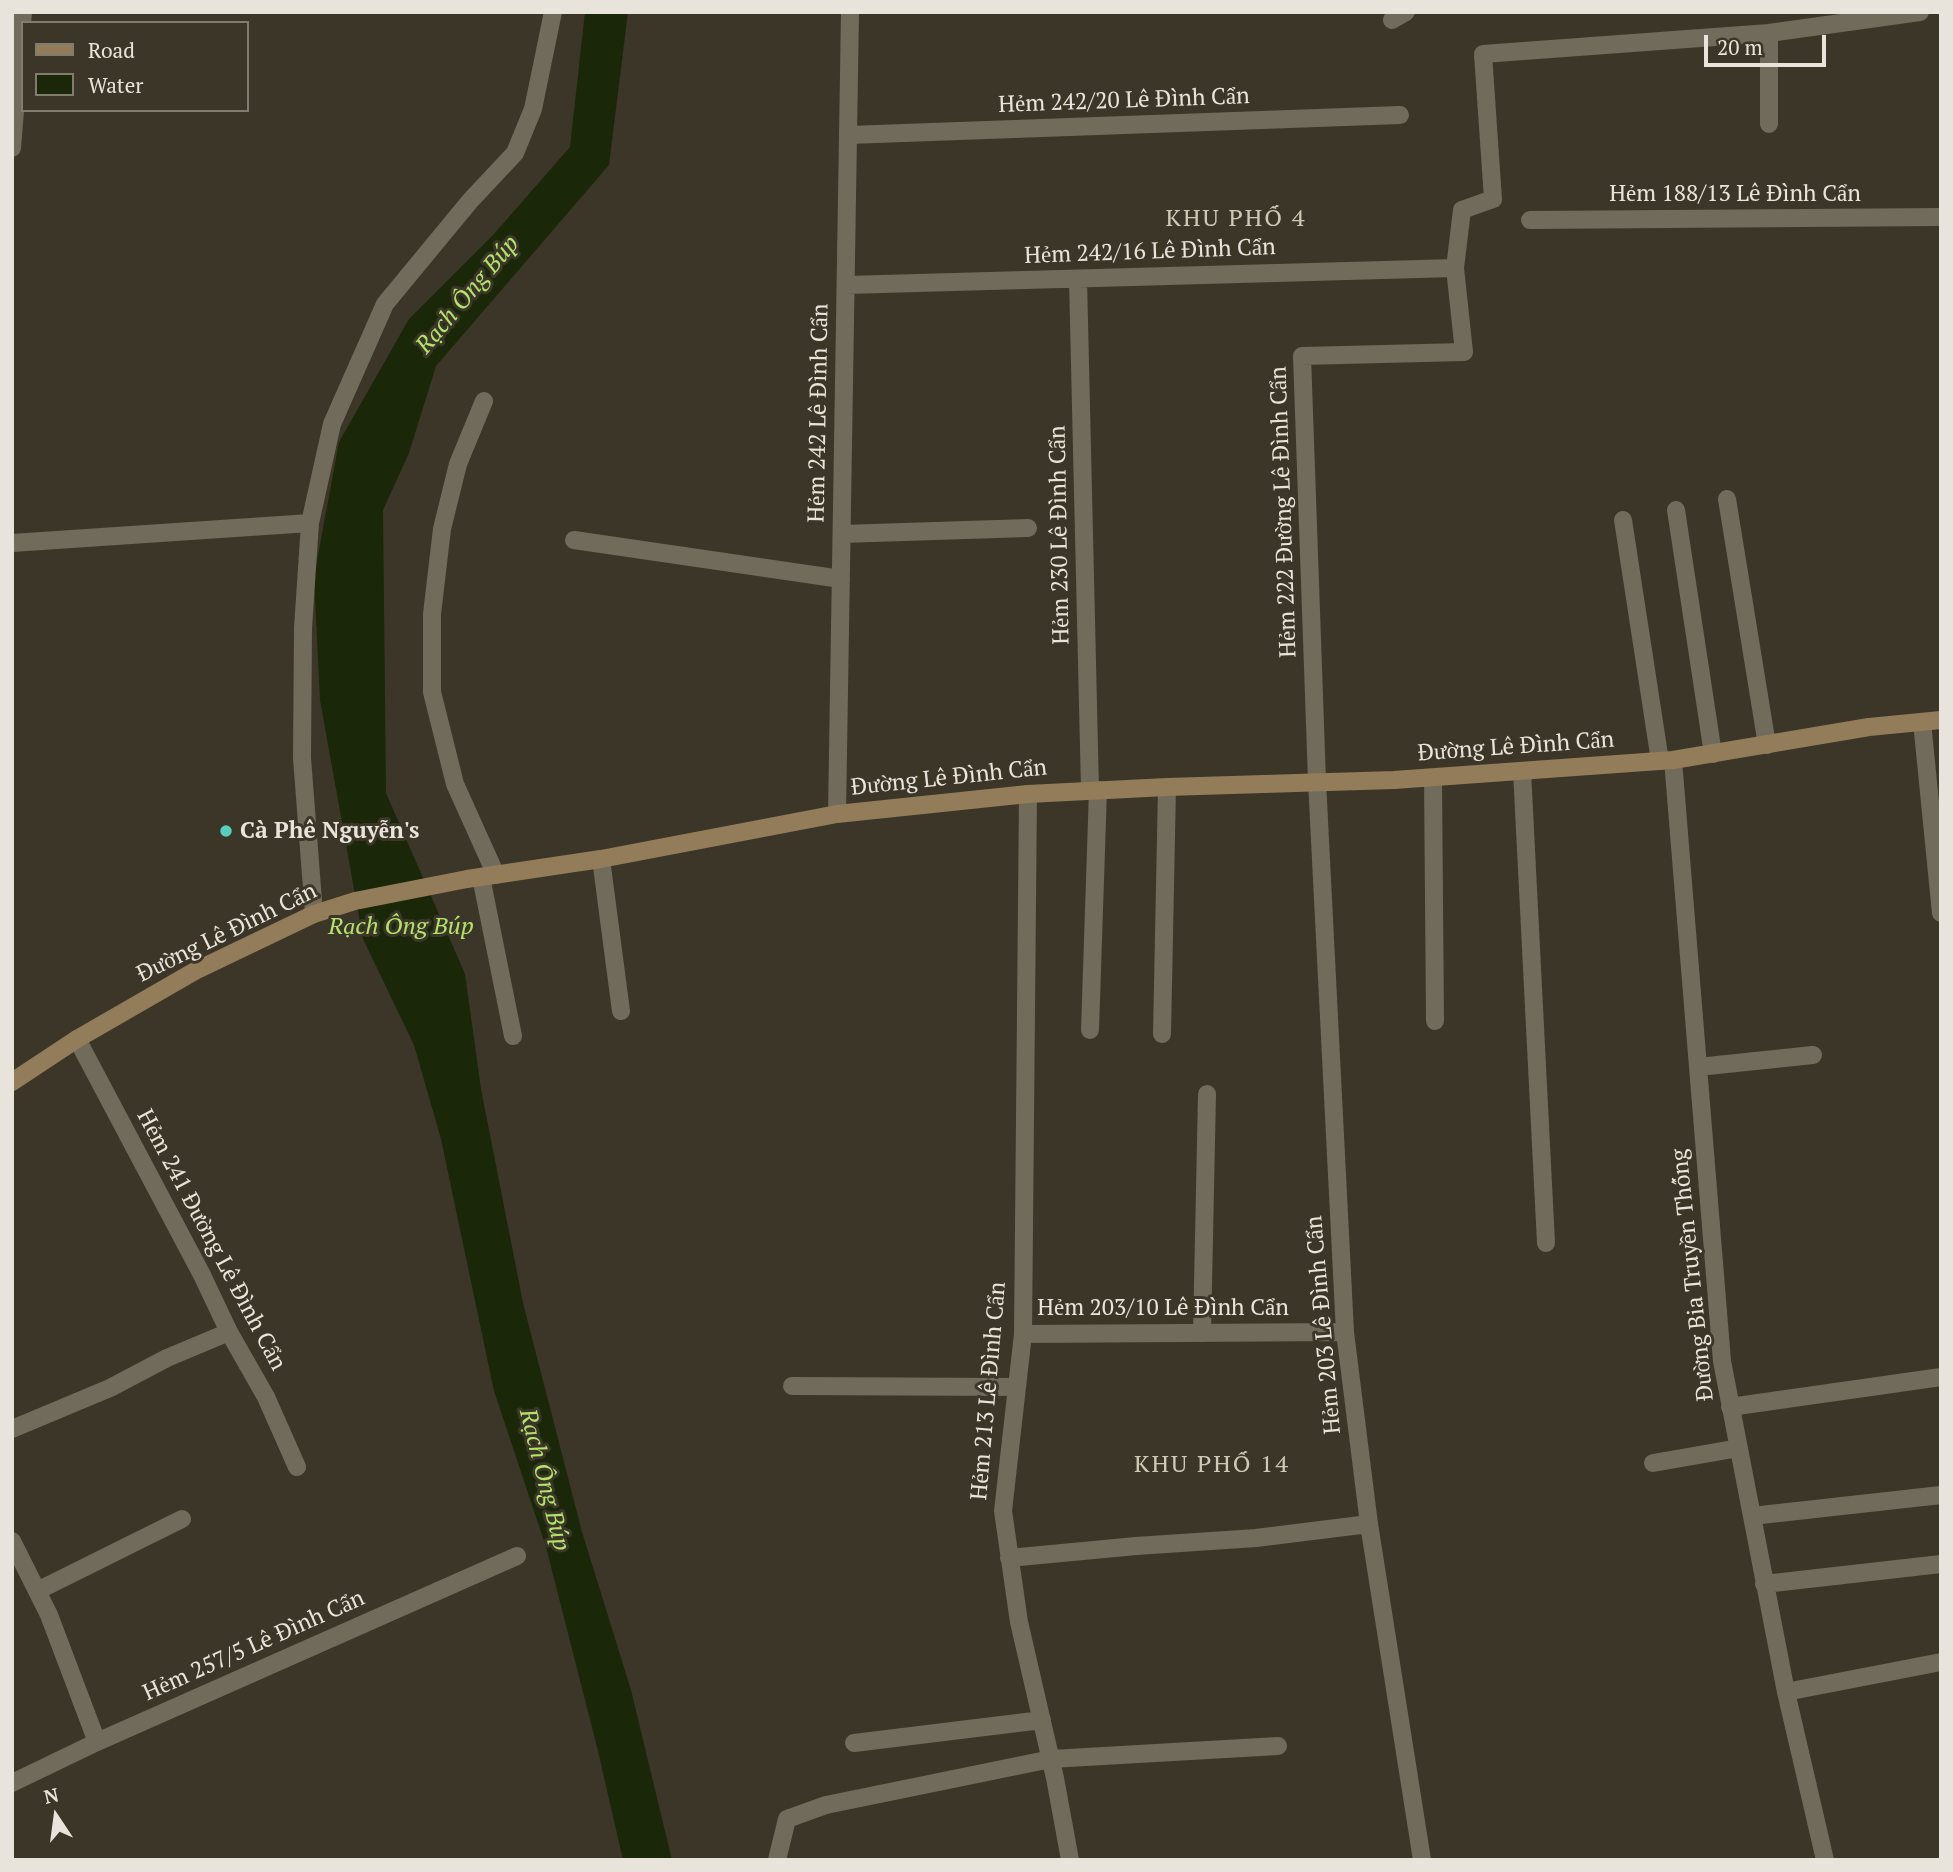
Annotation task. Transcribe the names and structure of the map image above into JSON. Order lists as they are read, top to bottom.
{
  "streets": {
    "street": [
      "Hẻm 242/20 Lê Đình Cẩn",
      "Hẻm 188/13 Lê Đình Cẩn",
      "Hẻm 242/16 Lê Đình Cẩn",
      "Hẻm 242 Lê Đình Cẩn",
      "Hẻm 222 Đường Lê Đình Cẩn",
      "Hẻm 230 Lê Đình Cẩn",
      "Đường Lê Đình Cẩn",
      "Hẻm 241 Đường Lê Đình Cẩn",
      "Đường Bia Truyền Thống",
      "Hẻm 203/10 Lê Đình Cẩn",
      "Hẻm 203 Lê Đình Cẩn",
      "Hẻm 213 Lê Đình Cẩn",
      "Hẻm 257/5 Lê Đình Cẩn"
    ]
  },
  "crossings": [
    ["Hẻm 242/20 Lê Đình Cẩn", "Hẻm 242 Lê Đình Cẩn"],
    ["Hẻm 242/16 Lê Đình Cẩn", "Hẻm 242 Lê Đình Cẩn"],
    ["Hẻm 242/16 Lê Đình Cẩn", "Hẻm 222 Đường Lê Đình Cẩn"],
    ["Hẻm 242/16 Lê Đình Cẩn", "Hẻm 230 Lê Đình Cẩn"],
    ["Hẻm 242 Lê Đình Cẩn", "Đường Lê Đình Cẩn"],
    ["Hẻm 222 Đường Lê Đình Cẩn", "Đường Lê Đình Cẩn"],
    ["Hẻm 222 Đường Lê Đình Cẩn", "Hẻm 203 Lê Đình Cẩn"],
    ["Hẻm 230 Lê Đình Cẩn", "Đường Lê Đình Cẩn"],
    ["Đường Lê Đình Cẩn", "Hẻm 241 Đường Lê Đình Cẩn"],
    ["Đường Lê Đình Cẩn", "Đường Bia Truyền Thống"],
    ["Đường Lê Đình Cẩn", "Hẻm 203 Lê Đình Cẩn"],
    ["Đường Lê Đình Cẩn", "Hẻm 213 Lê Đình Cẩn"],
    ["Hẻm 203/10 Lê Đình Cẩn", "Hẻm 203 Lê Đình Cẩn"],
    ["Hẻm 203/10 Lê Đình Cẩn", "Hẻm 213 Lê Đình Cẩn"]
  ],
  "districts": ["KHU PHỐ 4", "KHU PHỐ 14"],
  "water": ["Rạch Ông Búp"],
  "places": ["Cà Phê Nguyễn's"],
  "legend": ["Road", "Water"],
  "scale_bar": "20 m",
  "north": "top"
}
